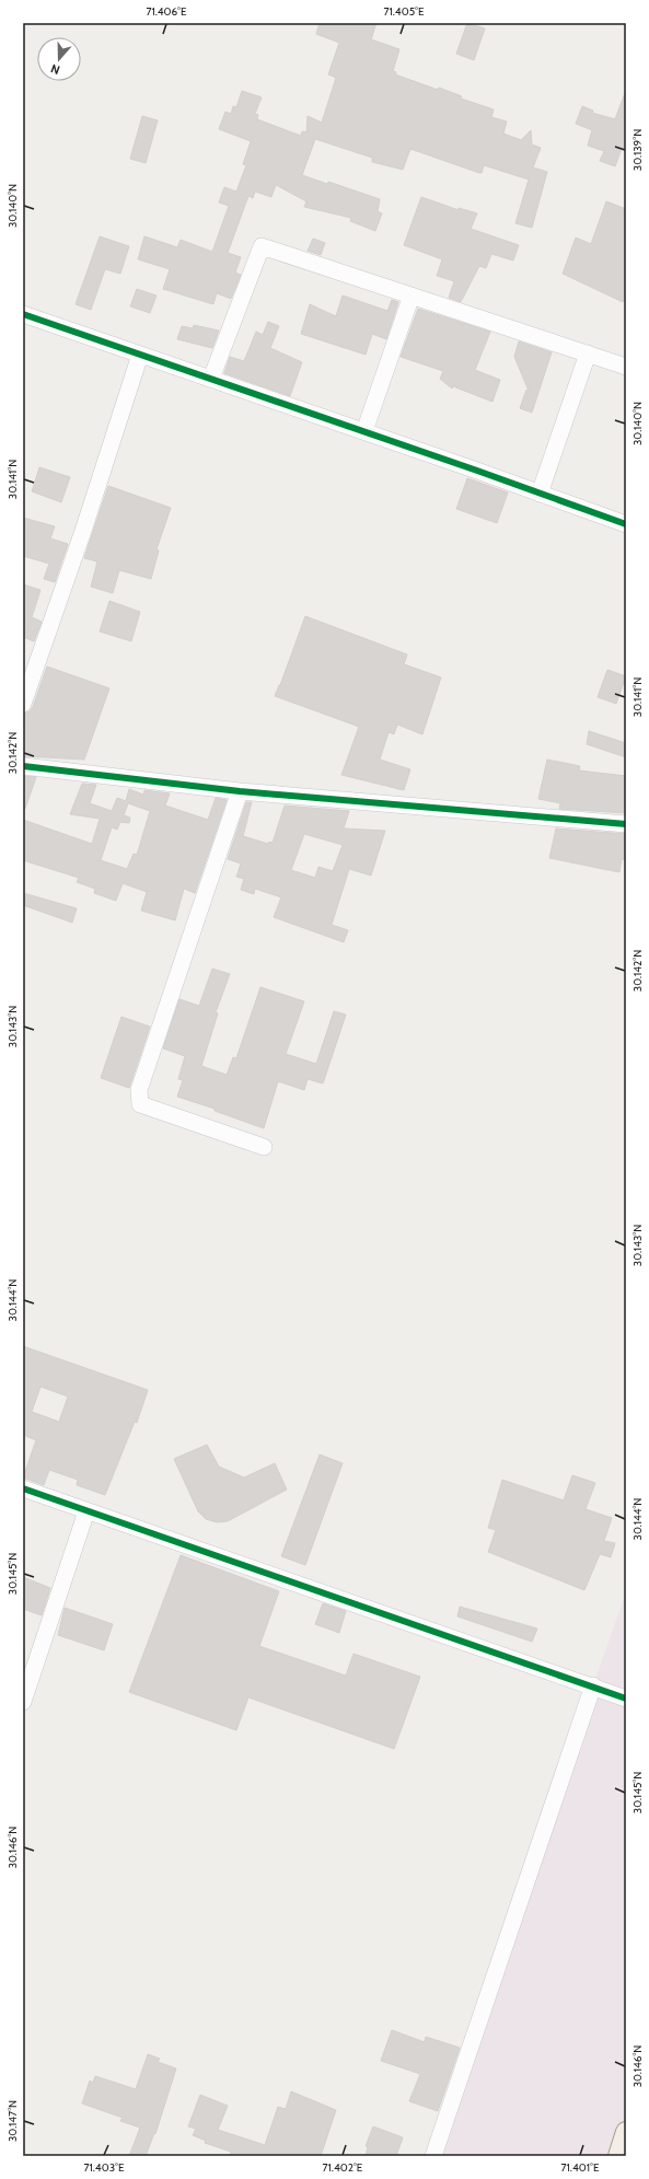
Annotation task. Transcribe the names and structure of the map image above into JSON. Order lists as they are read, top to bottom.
{
  "north": "bottom",
  "coordinates": [
    "71.406°E",
    "71.405°E",
    "30.139°N",
    "30.140°N",
    "30.141°N",
    "30.142°N",
    "30.143°N",
    "30.144°N",
    "30.145°N",
    "30.146°N",
    "30.147°N",
    "71.403°E",
    "71.402°E",
    "71.401°E"
  ]
}
